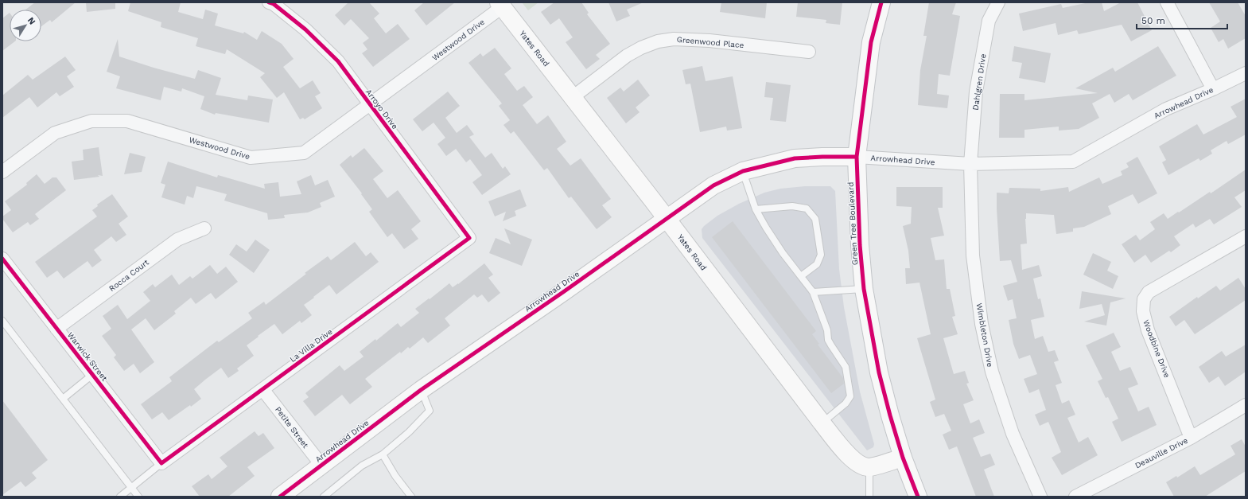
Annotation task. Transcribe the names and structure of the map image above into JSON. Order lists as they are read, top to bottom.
{
  "streets": {
    "main road": ["Yates Road", "Arrowhead Drive", "Green Tree Boulevard"],
    "street": [
      "Westwood Drive",
      "Greenwood Place",
      "Dahlgren Drive",
      "Arroyo Drive",
      "Rocca Court",
      "Wimbleton Drive",
      "La Villa Drive",
      "Woodbine Drive",
      "Warwick Street",
      "Petite Street",
      "Deauville Drive"
    ]
  },
  "crossings": [
    ["Westwood Drive", "Yates Road"],
    ["Westwood Drive", "Arroyo Drive"],
    ["Greenwood Place", "Yates Road"],
    ["Yates Road", "Arrowhead Drive"],
    ["Dahlgren Drive", "Arrowhead Drive"],
    ["Dahlgren Drive", "Wimbleton Drive"],
    ["Arrowhead Drive", "Green Tree Boulevard"],
    ["Arrowhead Drive", "Wimbleton Drive"],
    ["Arrowhead Drive", "Petite Street"],
    ["Arroyo Drive", "La Villa Drive"],
    ["Rocca Court", "Warwick Street"],
    ["La Villa Drive", "Warwick Street"],
    ["La Villa Drive", "Petite Street"],
    ["Woodbine Drive", "Deauville Drive"]
  ],
  "scale_bar": "50 m",
  "north": "top right"
}
